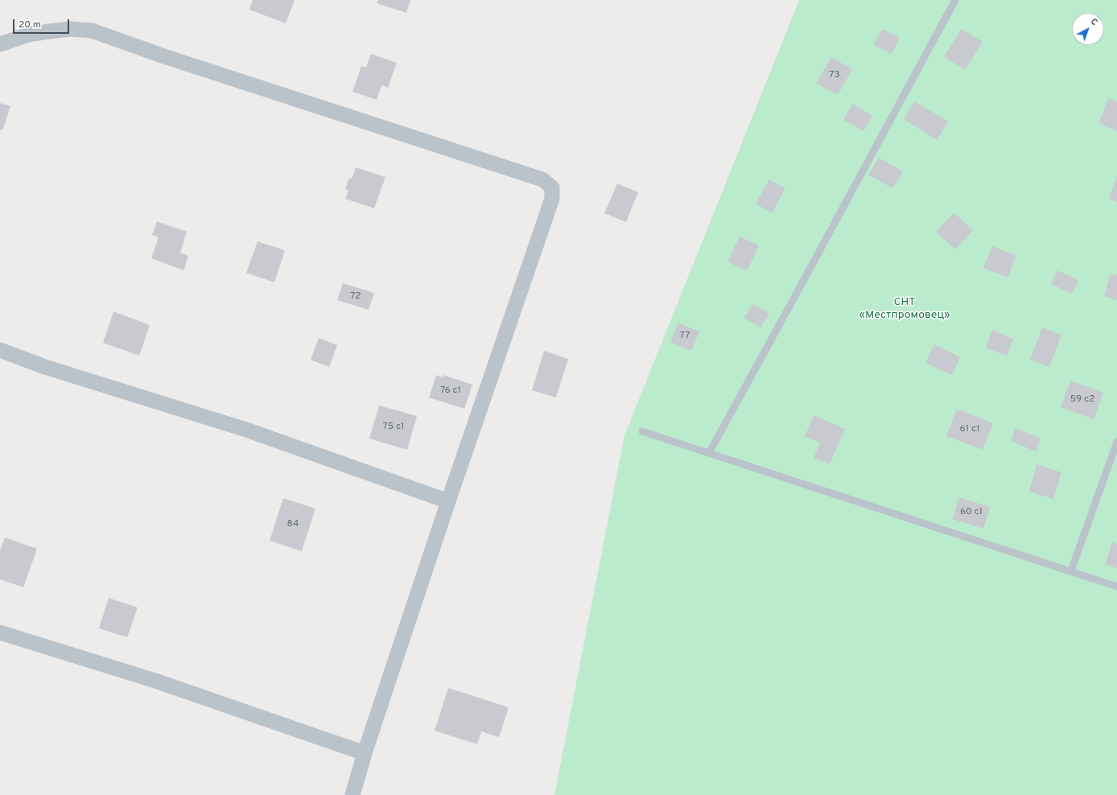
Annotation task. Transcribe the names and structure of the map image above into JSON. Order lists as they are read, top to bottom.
{
  "parks": ["СНТ «Местпромовец»"],
  "house_numbers": [
    "73",
    "72",
    "77",
    "76 с1",
    "59 с2",
    "75 с1",
    "61 с1",
    "60 с1",
    "84"
  ],
  "scale_bar": "20 m",
  "north": "top right"
}
